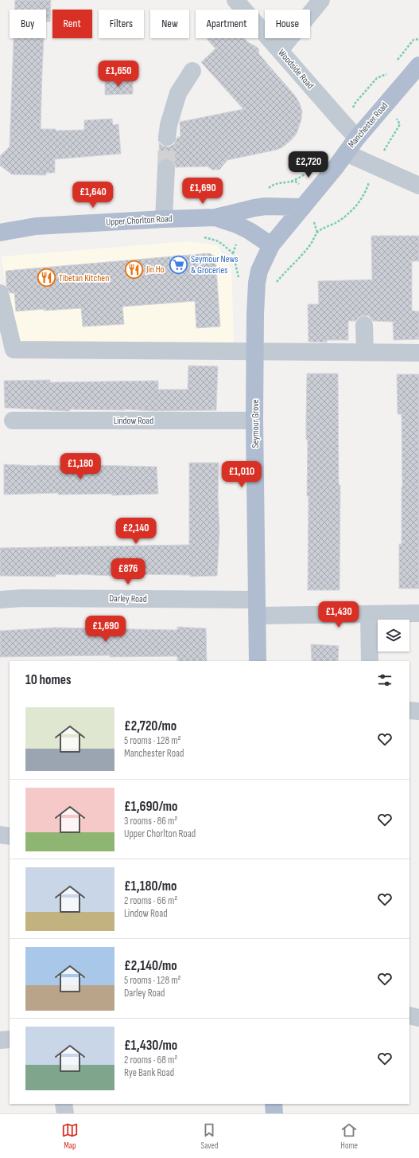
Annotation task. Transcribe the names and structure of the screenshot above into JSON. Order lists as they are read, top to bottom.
{
  "streets": {
    "main road": ["Manchester Road", "Upper Chorlton Road", "Seymour Grove"],
    "street": ["Woodside Road", "Lindow Road", "Darley Road"]
  },
  "crossings": [
    ["Woodside Road", "Manchester Road"],
    ["Manchester Road", "Upper Chorlton Road"],
    ["Manchester Road", "Seymour Grove"],
    ["Upper Chorlton Road", "Seymour Grove"],
    ["Lindow Road", "Seymour Grove"],
    ["Seymour Grove", "Darley Road"]
  ],
  "places": {
    "supermarket": ["Seymour News & Groceries"],
    "restaurant": ["Jin Ho", "Tibetan Kitchen"]
  },
  "page": {
    "chip": [
      "Buy",
      "Rent",
      "Filters",
      "New",
      "Apartment",
      "House"
    ],
    "price": [
      "£1,650",
      "£2,720",
      "£1,690",
      "£1,640",
      "£1,180",
      "£1,010",
      "£2,140",
      "£876",
      "£1,430",
      "£1,690"
    ],
    "heading": "10 homes",
    "list": [
      {
        "name": "£2,720/mo",
        "note": "5 rooms · 128 m² · Manchester Road"
      },
      {
        "name": "£1,690/mo",
        "note": "3 rooms · 86 m² · Upper Chorlton Road"
      },
      {
        "name": "£1,180/mo",
        "note": "2 rooms · 66 m² · Lindow Road"
      },
      {
        "name": "£2,140/mo",
        "note": "5 rooms · 128 m² · Darley Road"
      },
      {
        "name": "£1,430/mo",
        "note": "2 rooms · 68 m² · Rye Bank Road"
      }
    ],
    "tabs": ["Map", "Saved", "Home"]
  }
}
